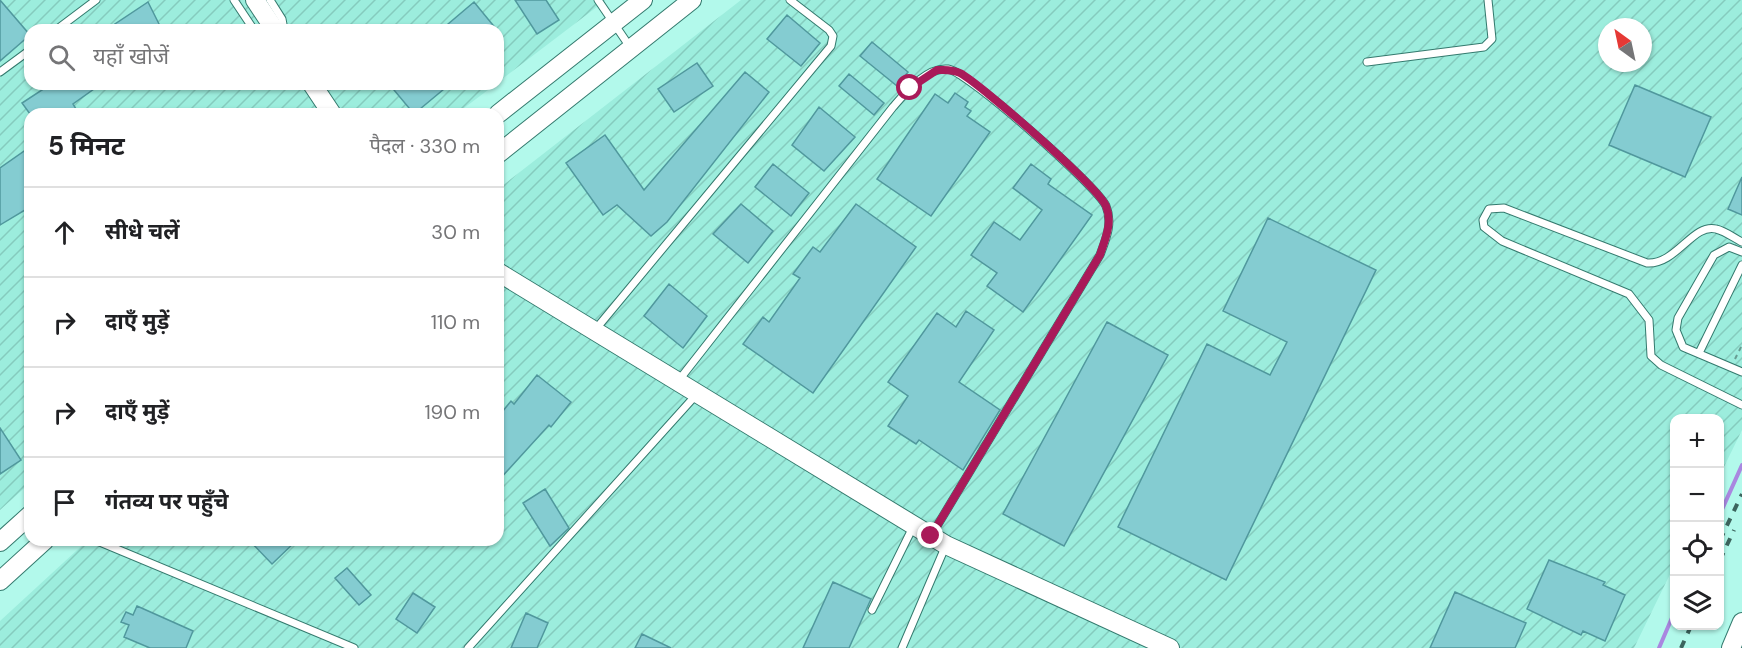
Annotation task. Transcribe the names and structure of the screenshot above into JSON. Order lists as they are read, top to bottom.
{
  "north": "top left",
  "page": {
    "search": "यहाँ खोजें",
    "heading": ["5 मिनट", "पैदल · 330 m"],
    "list": [
      ["सीधे चलें", "30 m"],
      ["दाएँ मुड़ें", "110 m"],
      ["दाएँ मुड़ें", "190 m"],
      "गंतव्य पर पहुँचे"
    ],
    "map_buttons": ["+", "−"]
  }
}
